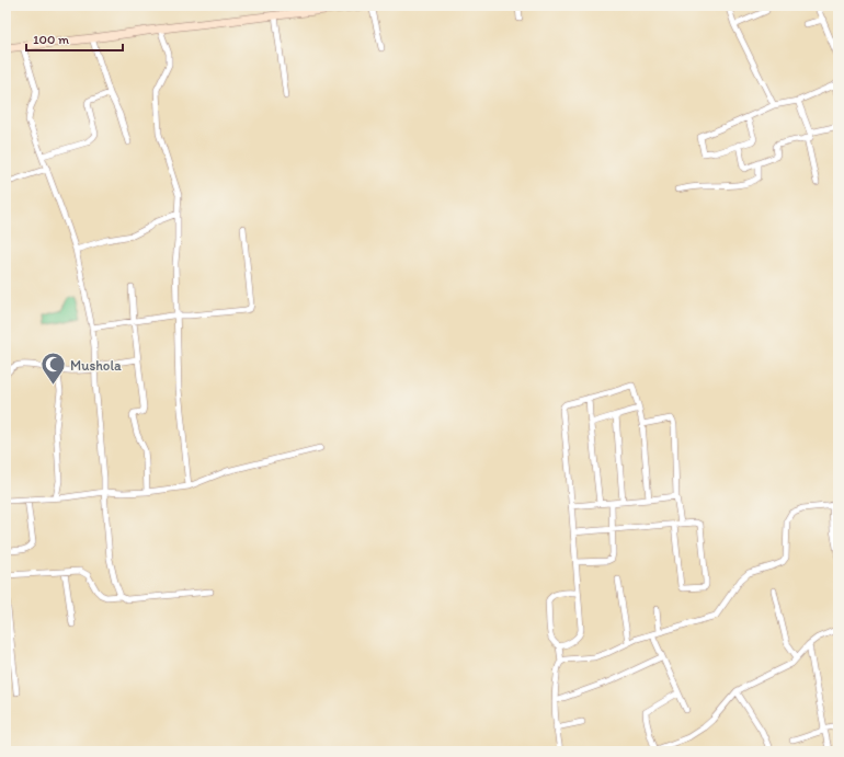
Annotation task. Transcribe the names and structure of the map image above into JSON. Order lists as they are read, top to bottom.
{
  "places": {
    "mosque": ["Mushola"]
  },
  "scale_bar": "100 m"
}
